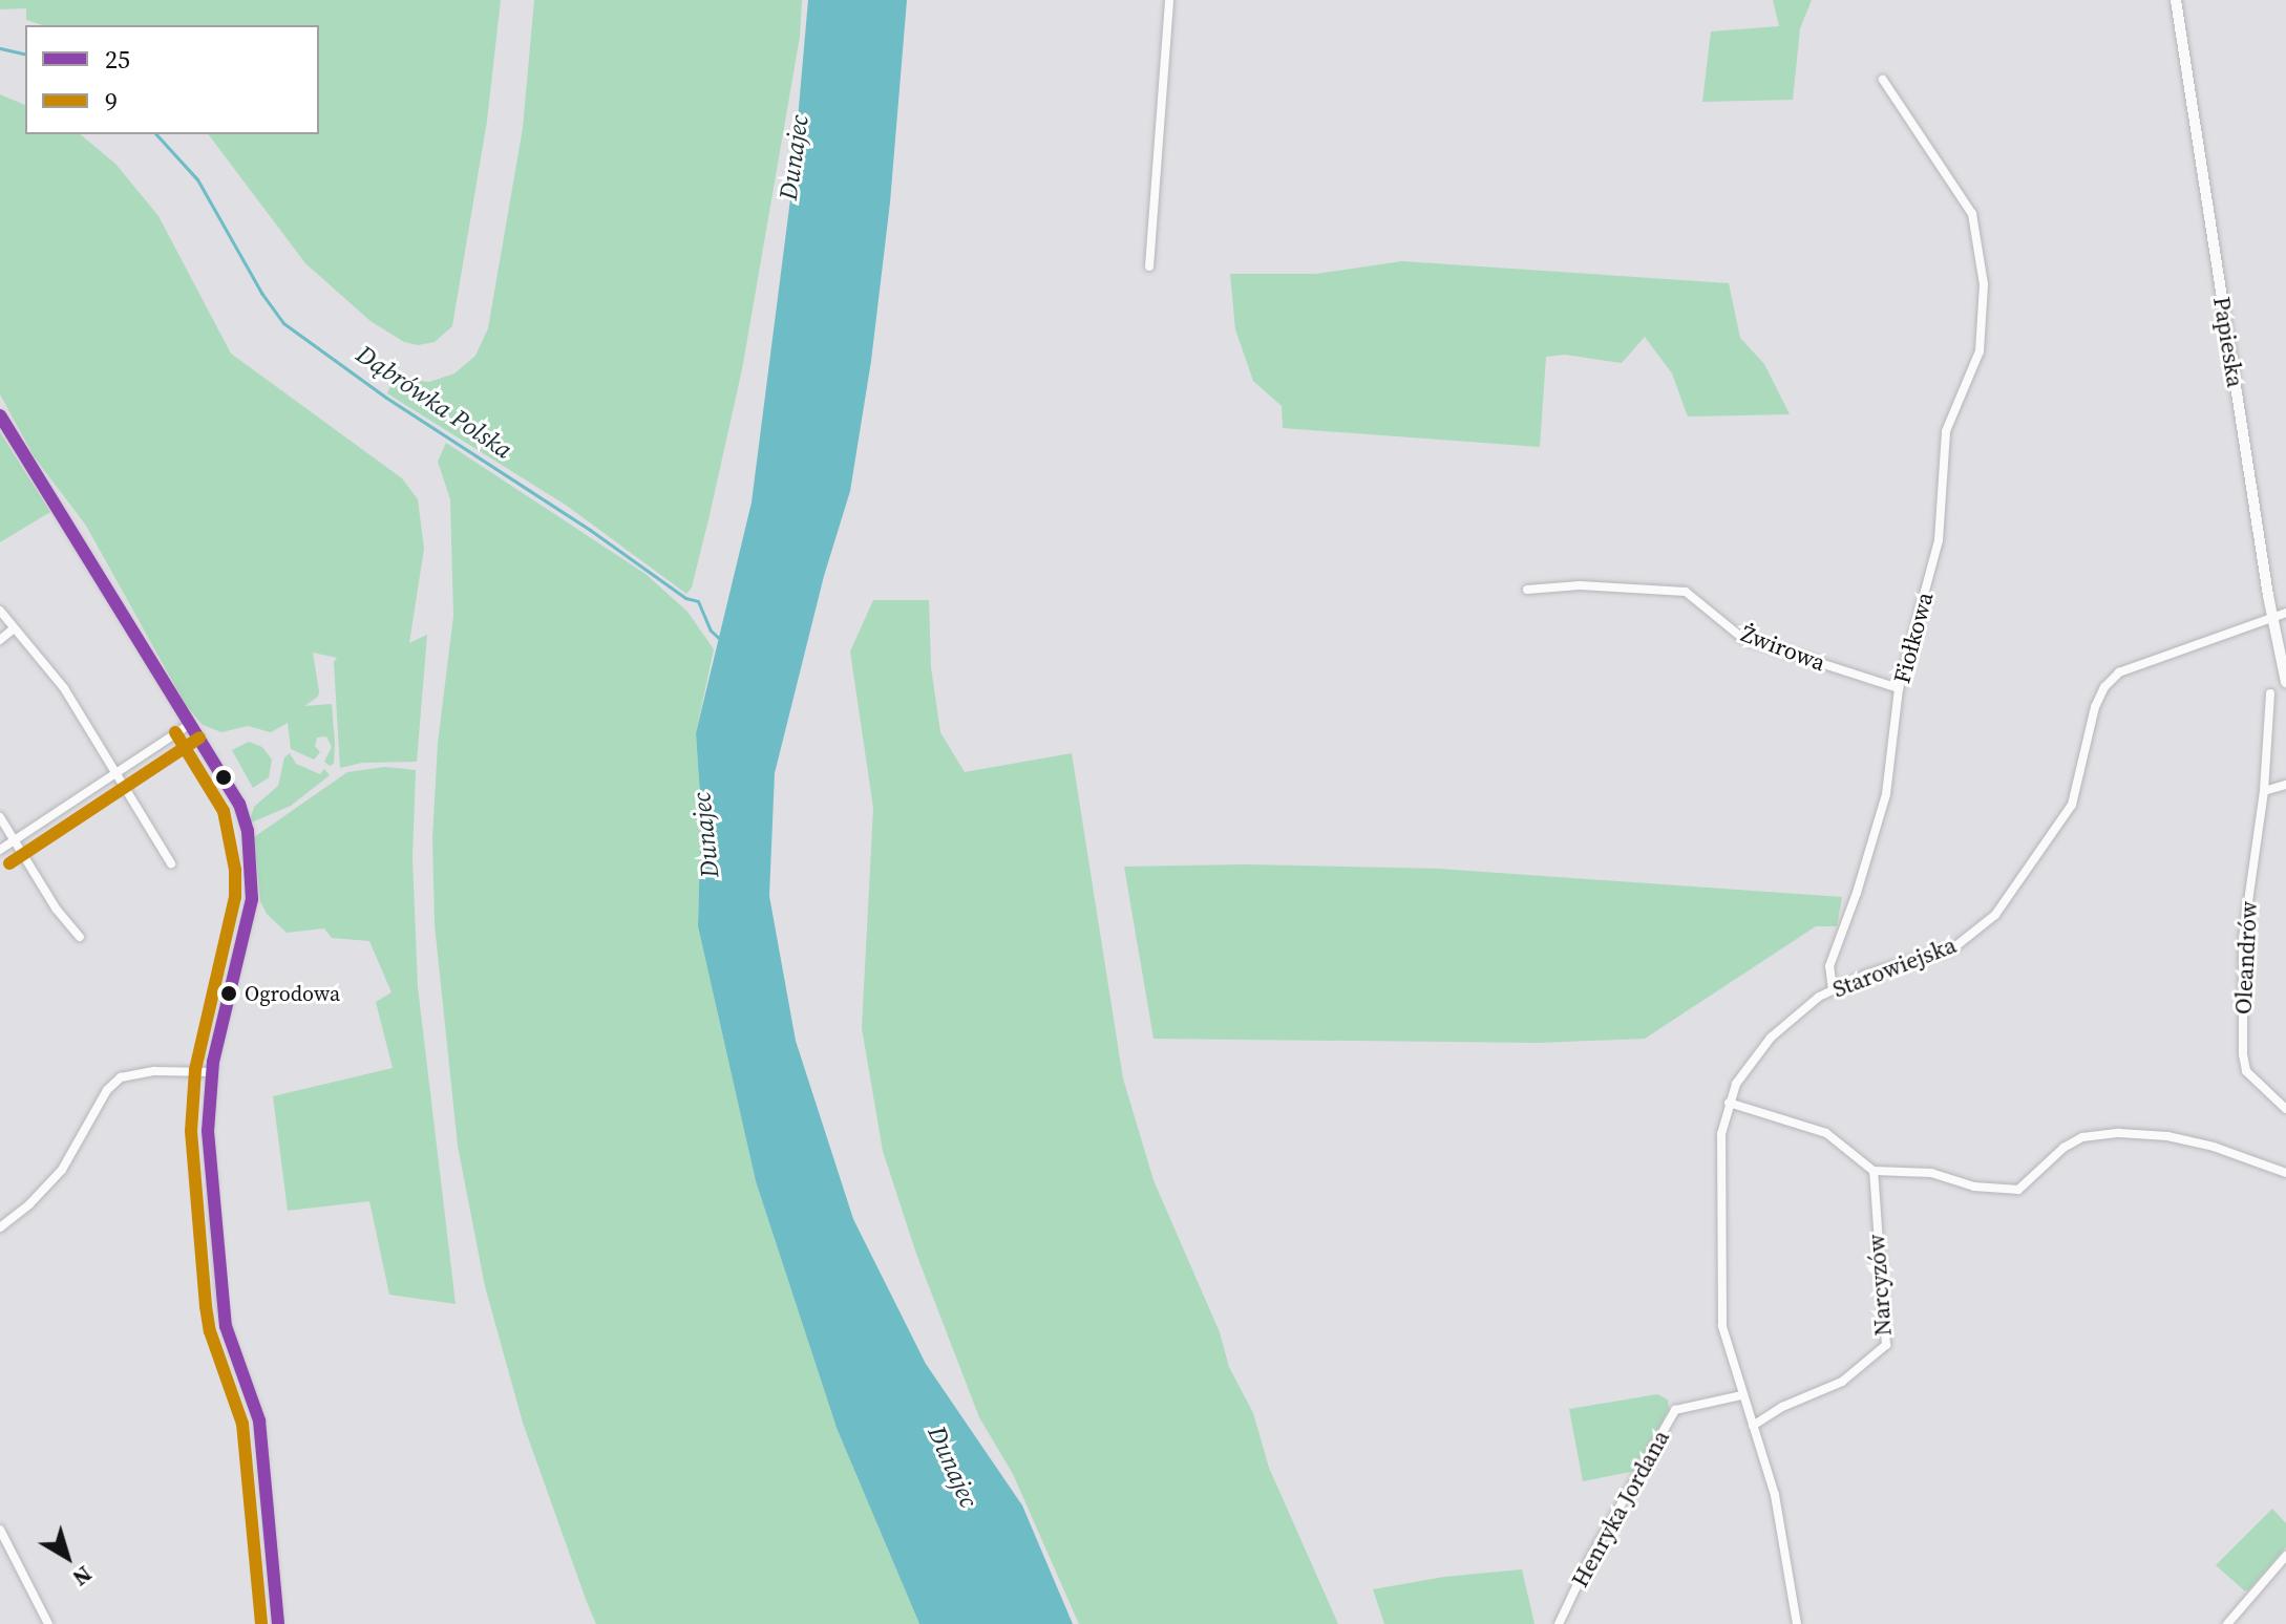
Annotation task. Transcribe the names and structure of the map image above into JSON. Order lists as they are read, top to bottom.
{
  "streets": {
    "street": [
      "Papieska",
      "Fiołkowa",
      "Żwirowa",
      "Oleandrów",
      "Starowiejska",
      "Narcyzów",
      "Henryka Jordana"
    ]
  },
  "crossings": [
    ["Papieska", "Starowiejska"],
    ["Fiołkowa", "Żwirowa"],
    ["Fiołkowa", "Starowiejska"],
    ["Starowiejska", "Narcyzów"],
    ["Starowiejska", "Henryka Jordana"]
  ],
  "water": ["Dunajec", "Dąbrówka Polska"],
  "places": ["Ogrodowa"],
  "lines": ["transit line 25", "transit line 9"],
  "legend": ["25", "9"],
  "north": "bottom right"
}
